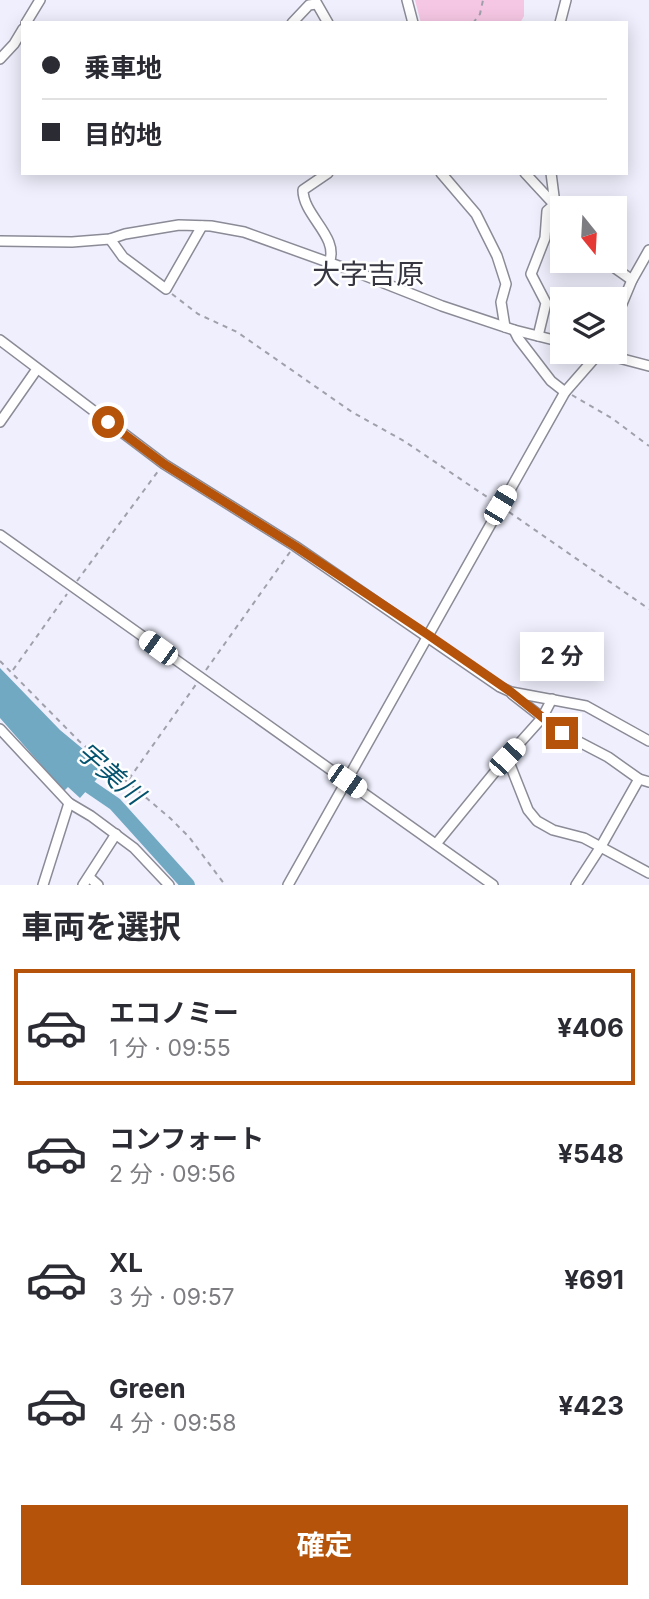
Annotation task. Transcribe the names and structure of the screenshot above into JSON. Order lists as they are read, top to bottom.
{
  "districts": ["大字吉原"],
  "water": ["宇美川"],
  "north": "bottom",
  "page": {
    "banner": ["乗車地", "目的地"],
    "bubble": "2 分",
    "heading": "車両を選択",
    "list": [
      {
        "name": "エコノミー",
        "note": "1 分 · 09:55",
        "value": "¥406"
      },
      {
        "name": "コンフォート",
        "note": "2 分 · 09:56",
        "value": "¥548"
      },
      {
        "name": "XL",
        "note": "3 分 · 09:57",
        "value": "¥691"
      },
      {
        "name": "Green",
        "note": "4 分 · 09:58",
        "value": "¥423"
      }
    ],
    "buttons": "確定"
  }
}
